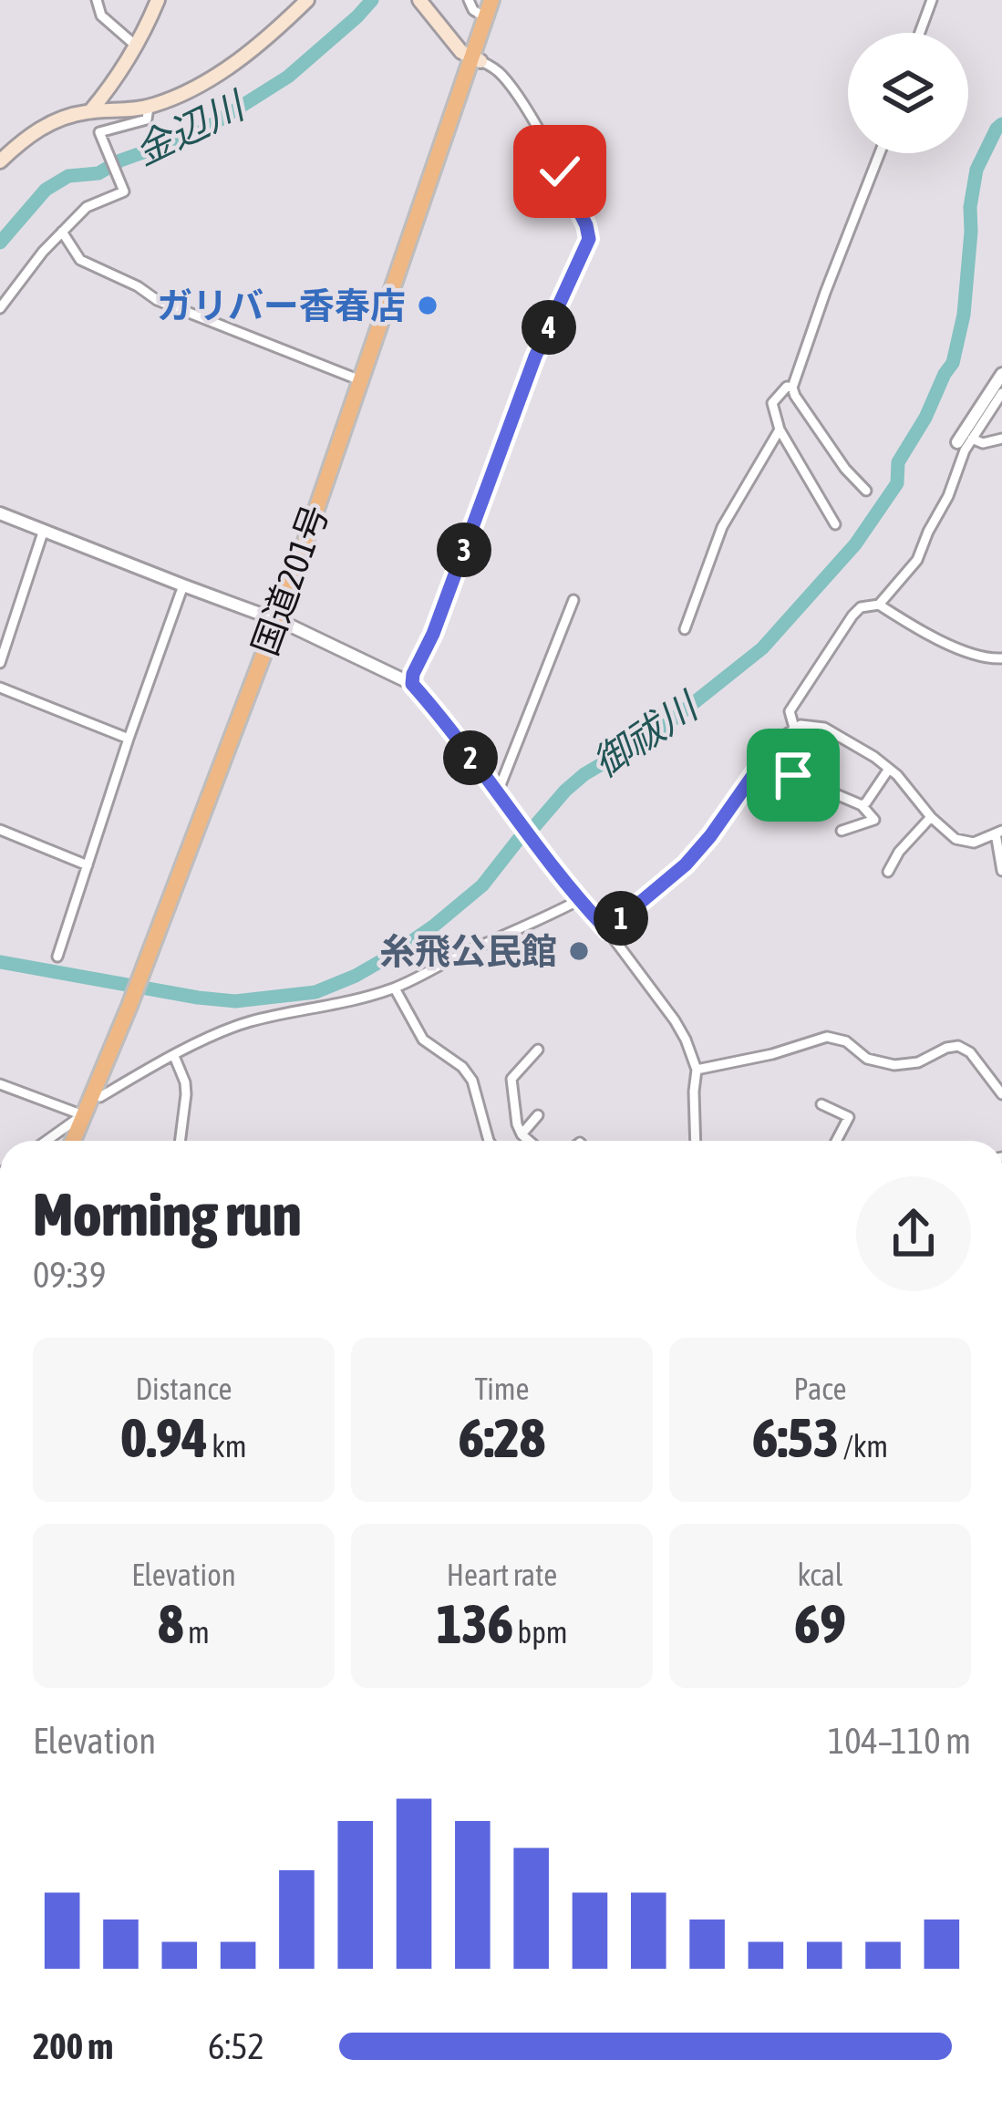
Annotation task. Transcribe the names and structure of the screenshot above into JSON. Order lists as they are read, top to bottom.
{
  "streets": {
    "highway": ["国道201号"]
  },
  "water": ["金辺川", "御祓川"],
  "places": ["ガリバー香春店", "糸飛公民館"],
  "page": {
    "pins": [
      "4",
      "3",
      "2",
      "1"
    ],
    "heading": ["Morning run", "09:39"],
    "stats": [
      ["Distance", "0.94 km"],
      ["Time", "6:28"],
      ["Pace", "6:53 /km"],
      ["Elevation", "8 m"],
      ["Heart rate", "136 bpm"],
      ["kcal", "69"]
    ],
    "chart": ["Elevation", "104–110 m"],
    "list": [
      {
        "name": "200 m",
        "note": "6:52"
      }
    ]
  }
}
